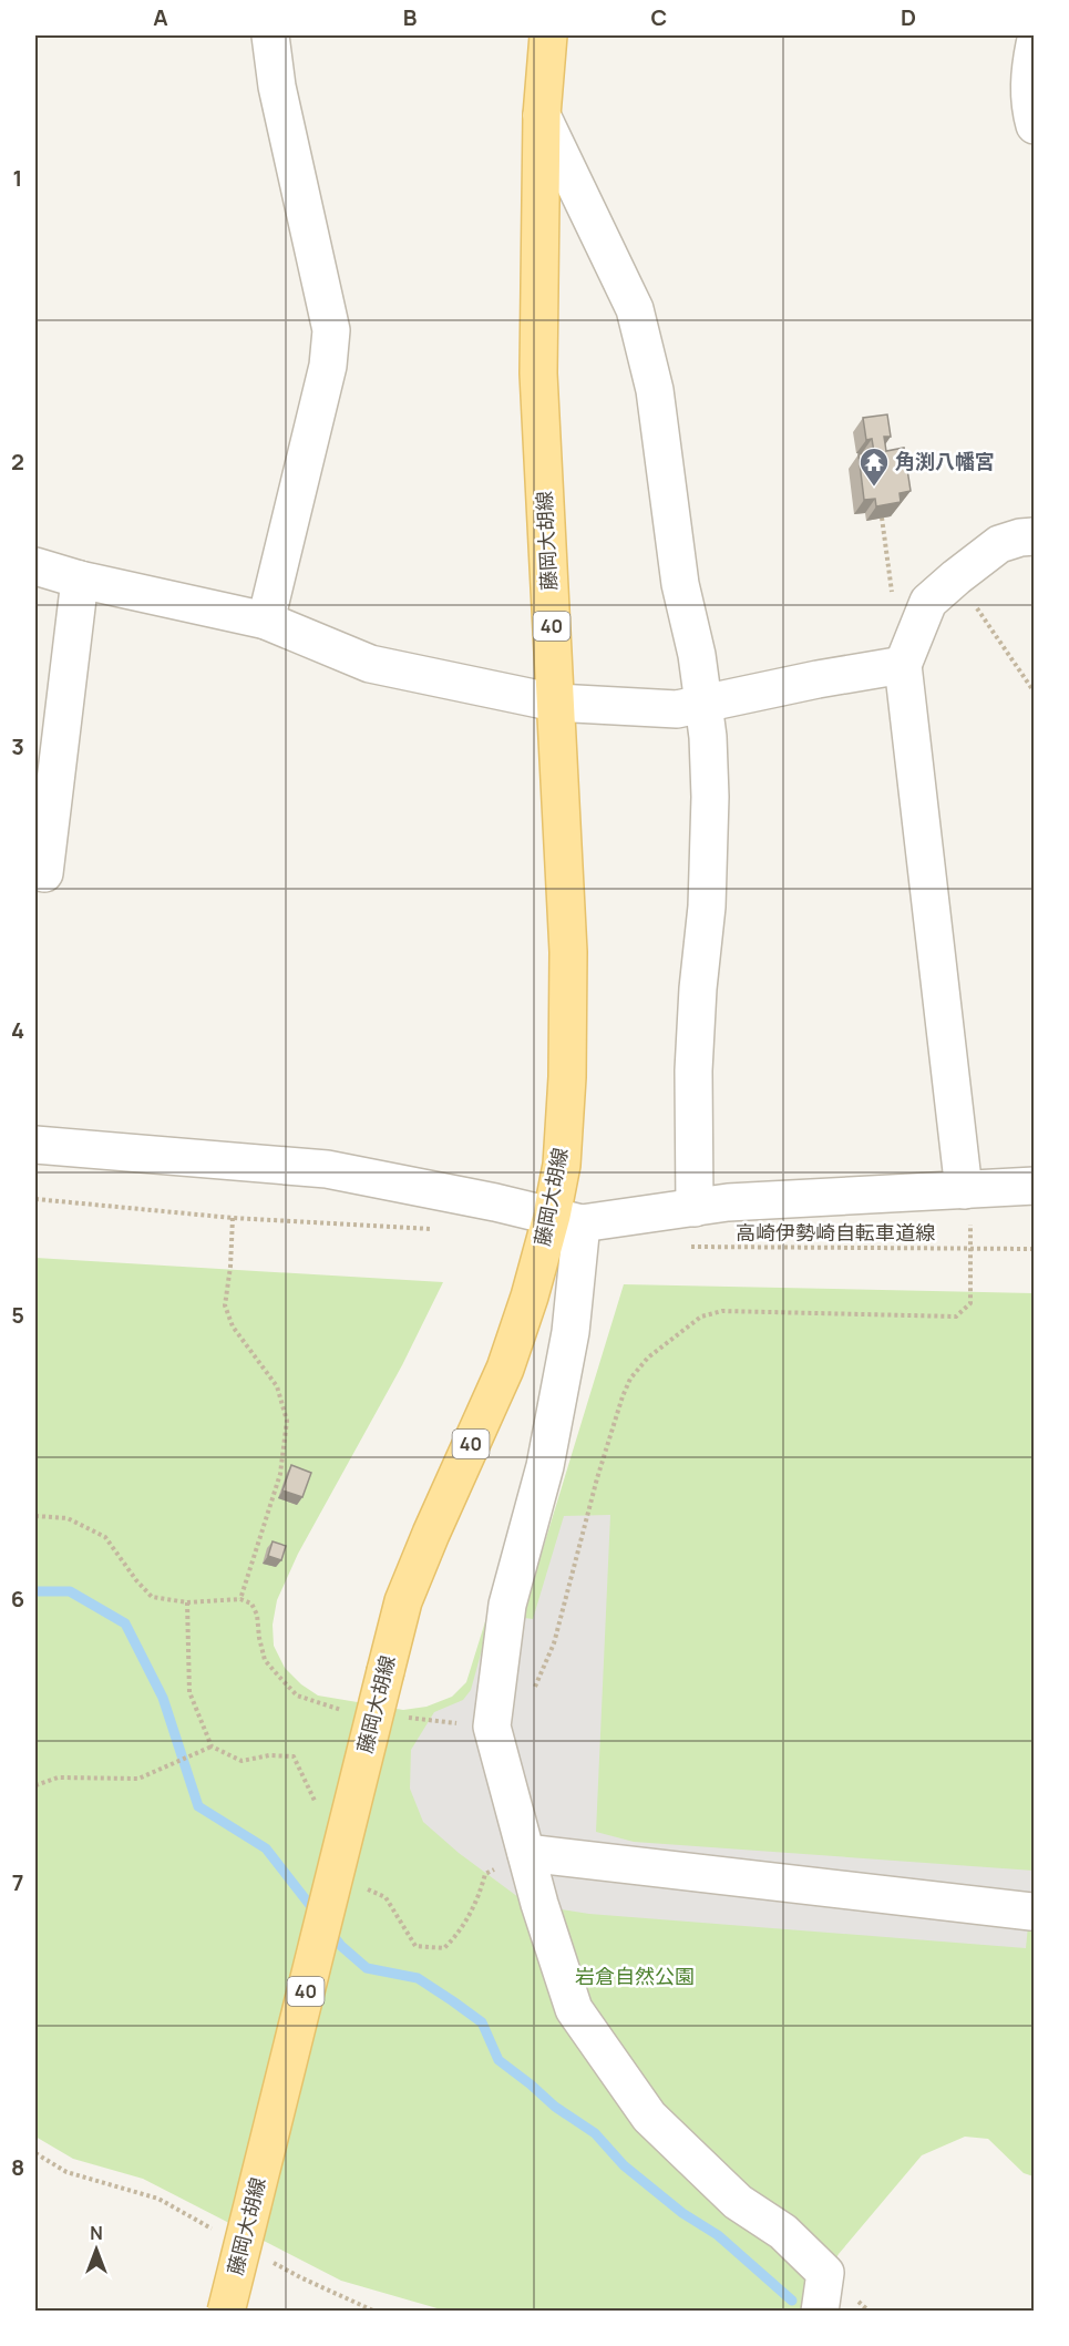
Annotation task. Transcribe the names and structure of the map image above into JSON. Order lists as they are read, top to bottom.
{
  "streets": {
    "main road": ["藤岡大胡線", "40"],
    "path": ["高崎伊勢崎自転車道線"]
  },
  "parks": ["岩倉自然公園"],
  "places": {
    "temple": ["角渕八幡宮"]
  },
  "north": "top",
  "grid": {
    "columns": [
      "A",
      "B",
      "C",
      "D"
    ],
    "rows": [
      "1",
      "2",
      "3",
      "4",
      "5",
      "6",
      "7",
      "8"
    ]
  }
}
